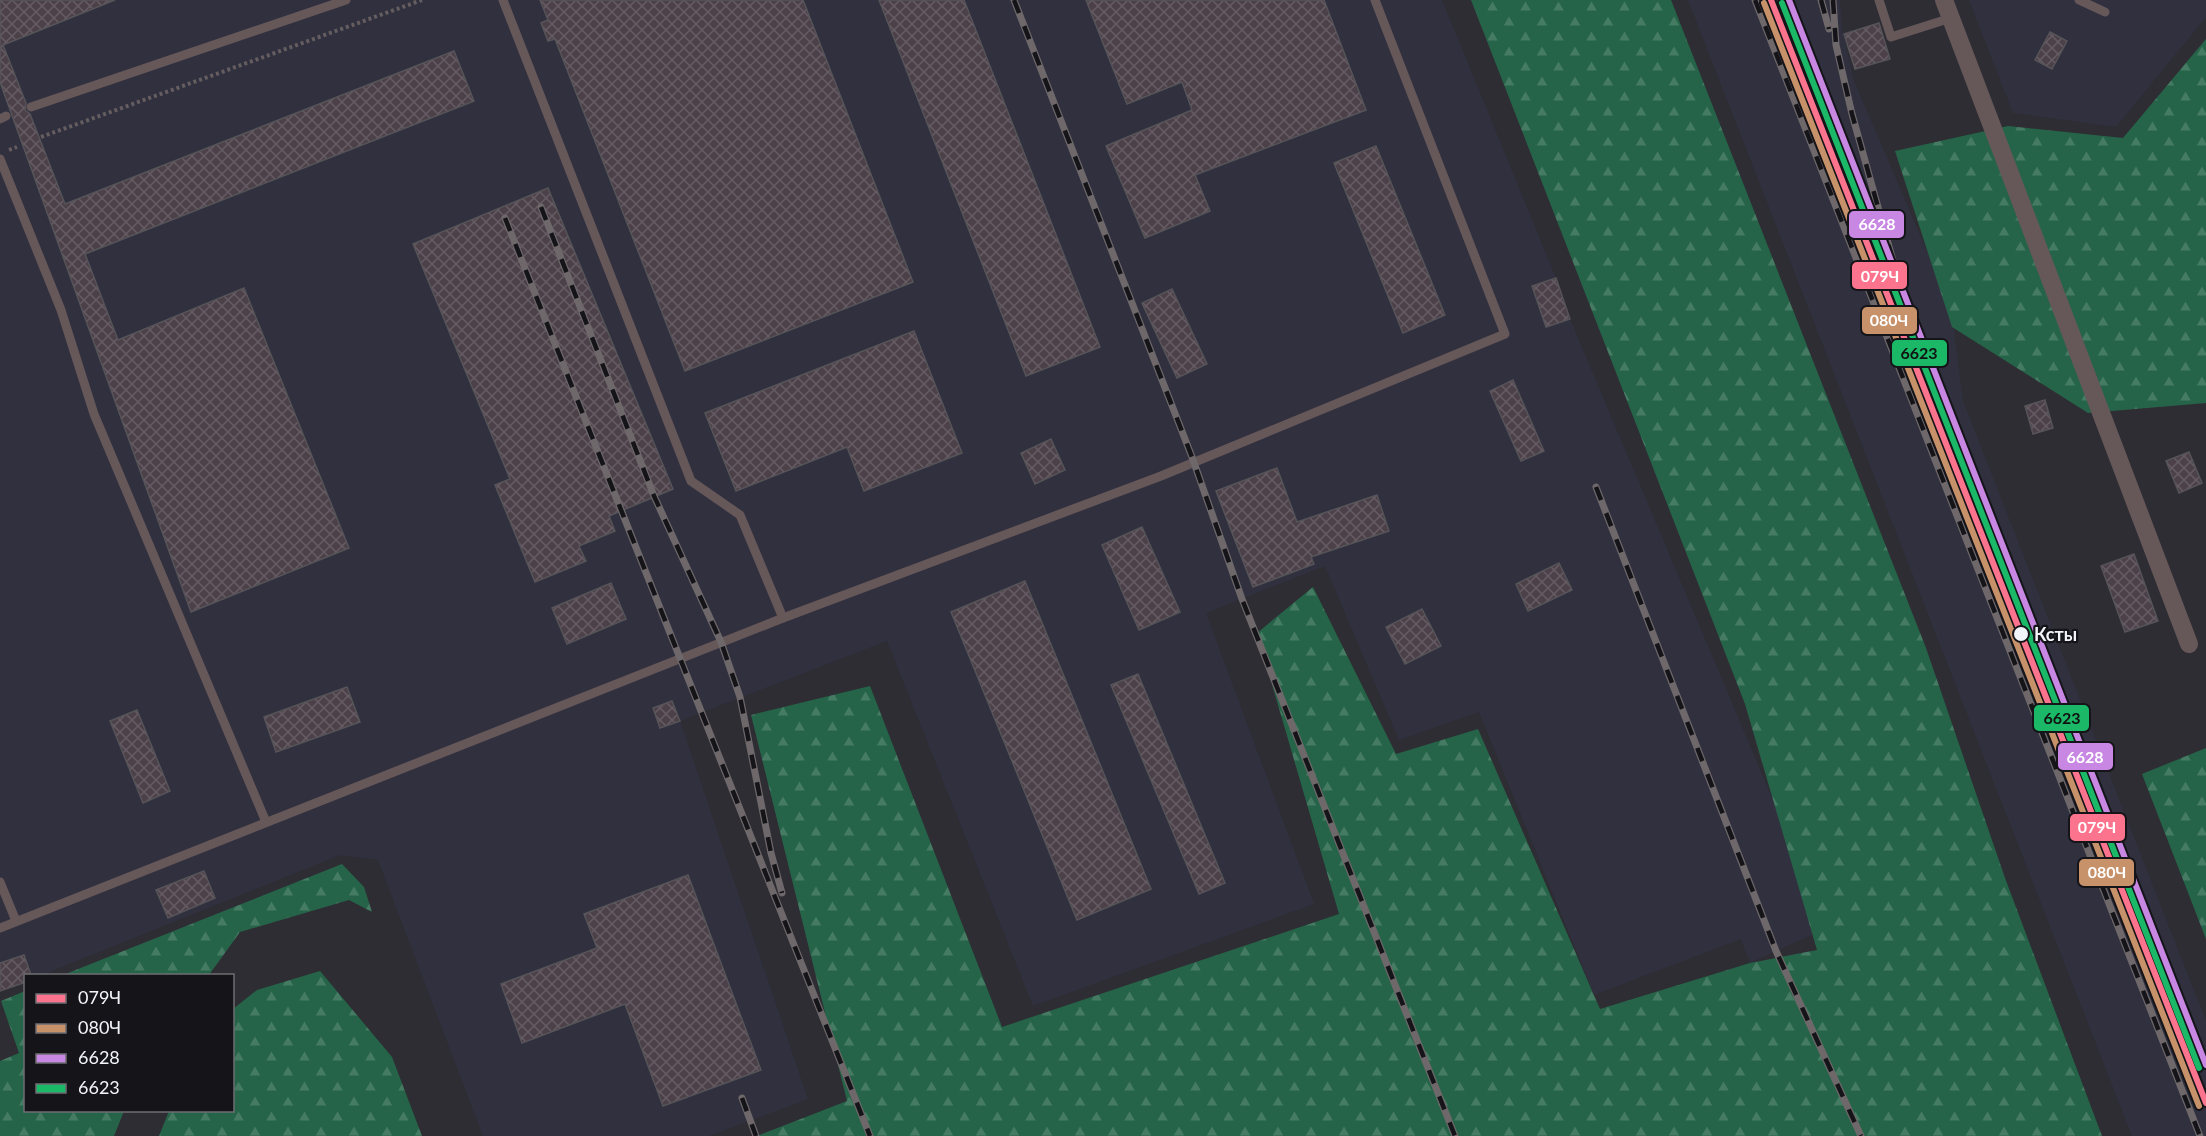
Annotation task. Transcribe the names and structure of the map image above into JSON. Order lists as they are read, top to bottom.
{
  "places": ["Ксты"],
  "lines": [
    "transit line 079Ч",
    "transit line 6628",
    "transit line 080Ч",
    "transit line 6623"
  ],
  "legend": [
    "079Ч",
    "080Ч",
    "6628",
    "6623"
  ]
}
